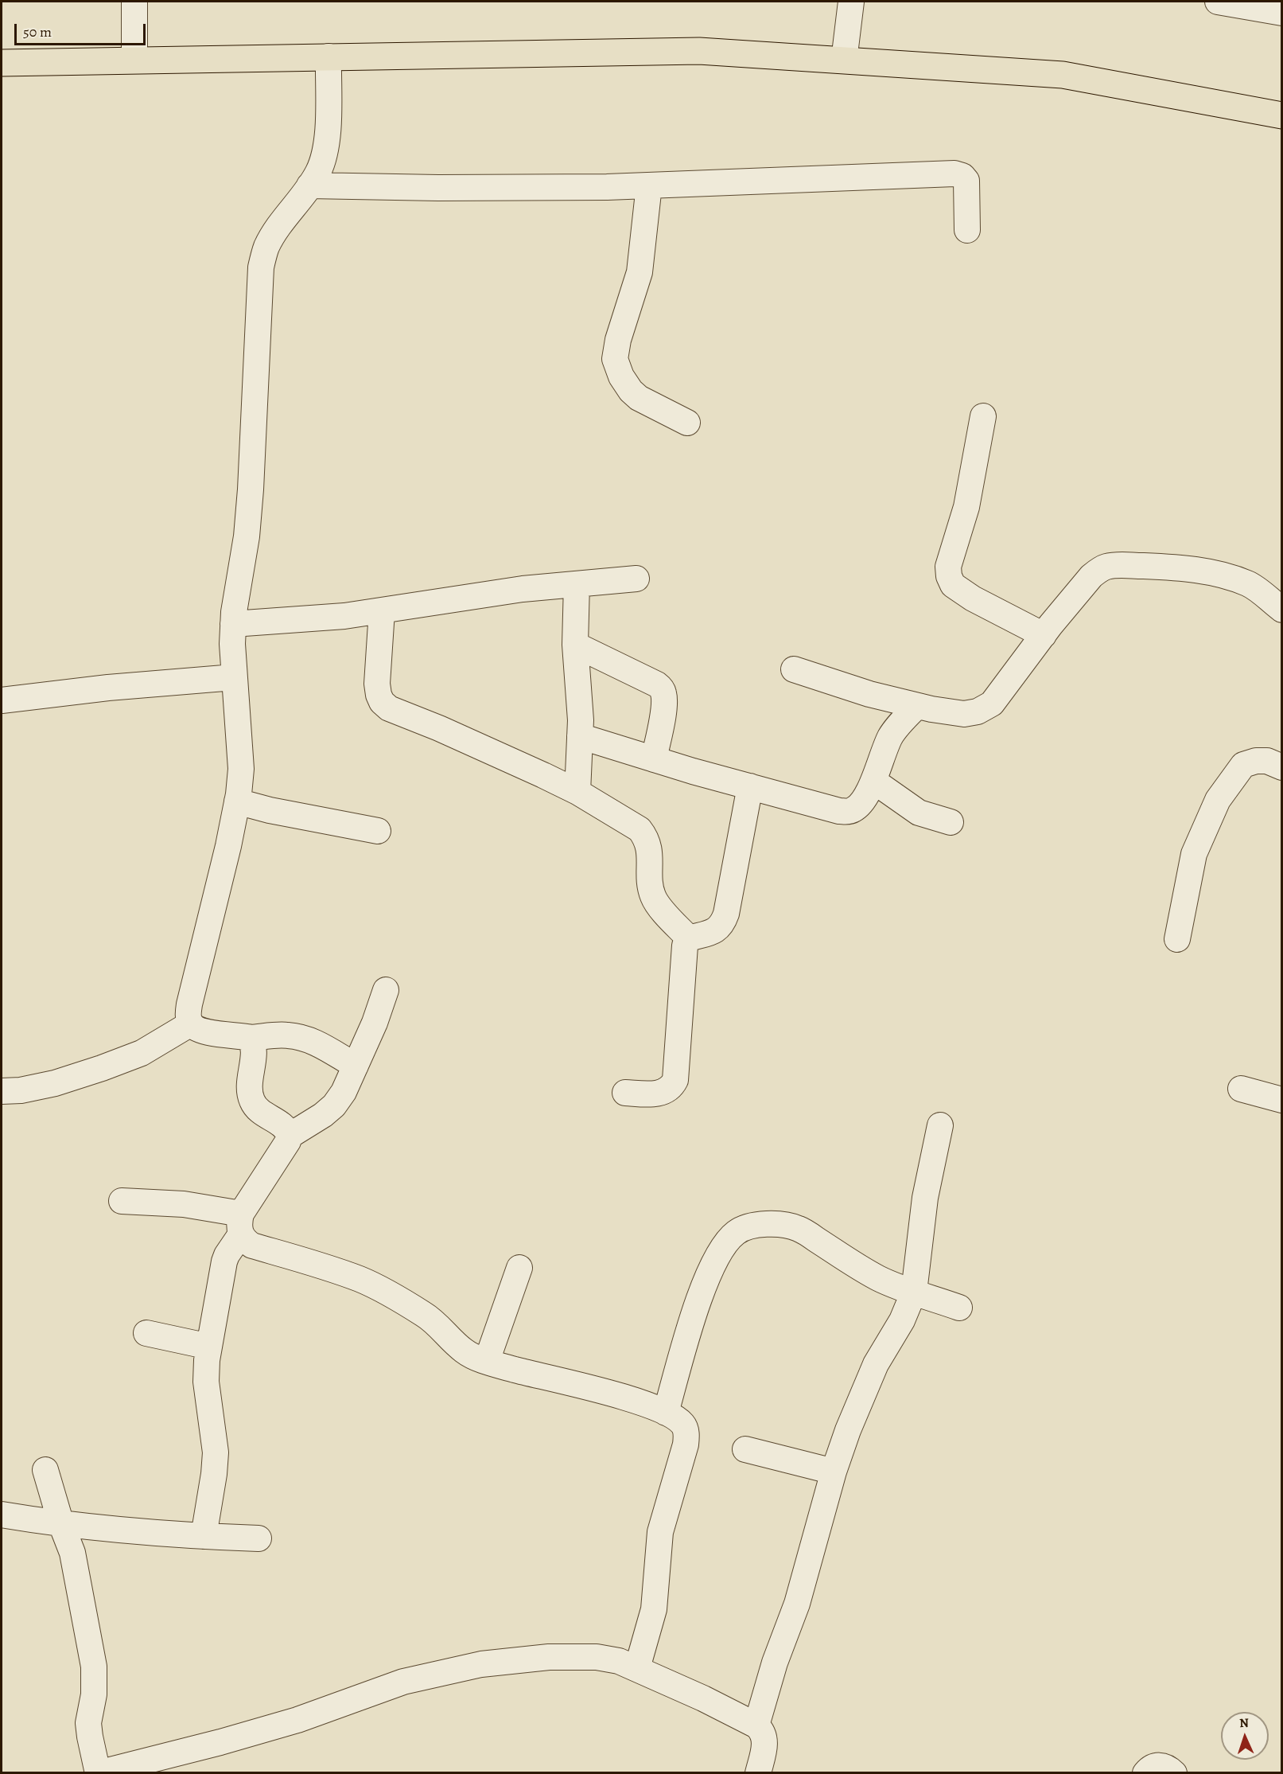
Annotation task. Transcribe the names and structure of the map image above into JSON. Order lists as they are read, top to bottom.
{
  "scale_bar": "50 m",
  "north": "top"
}
